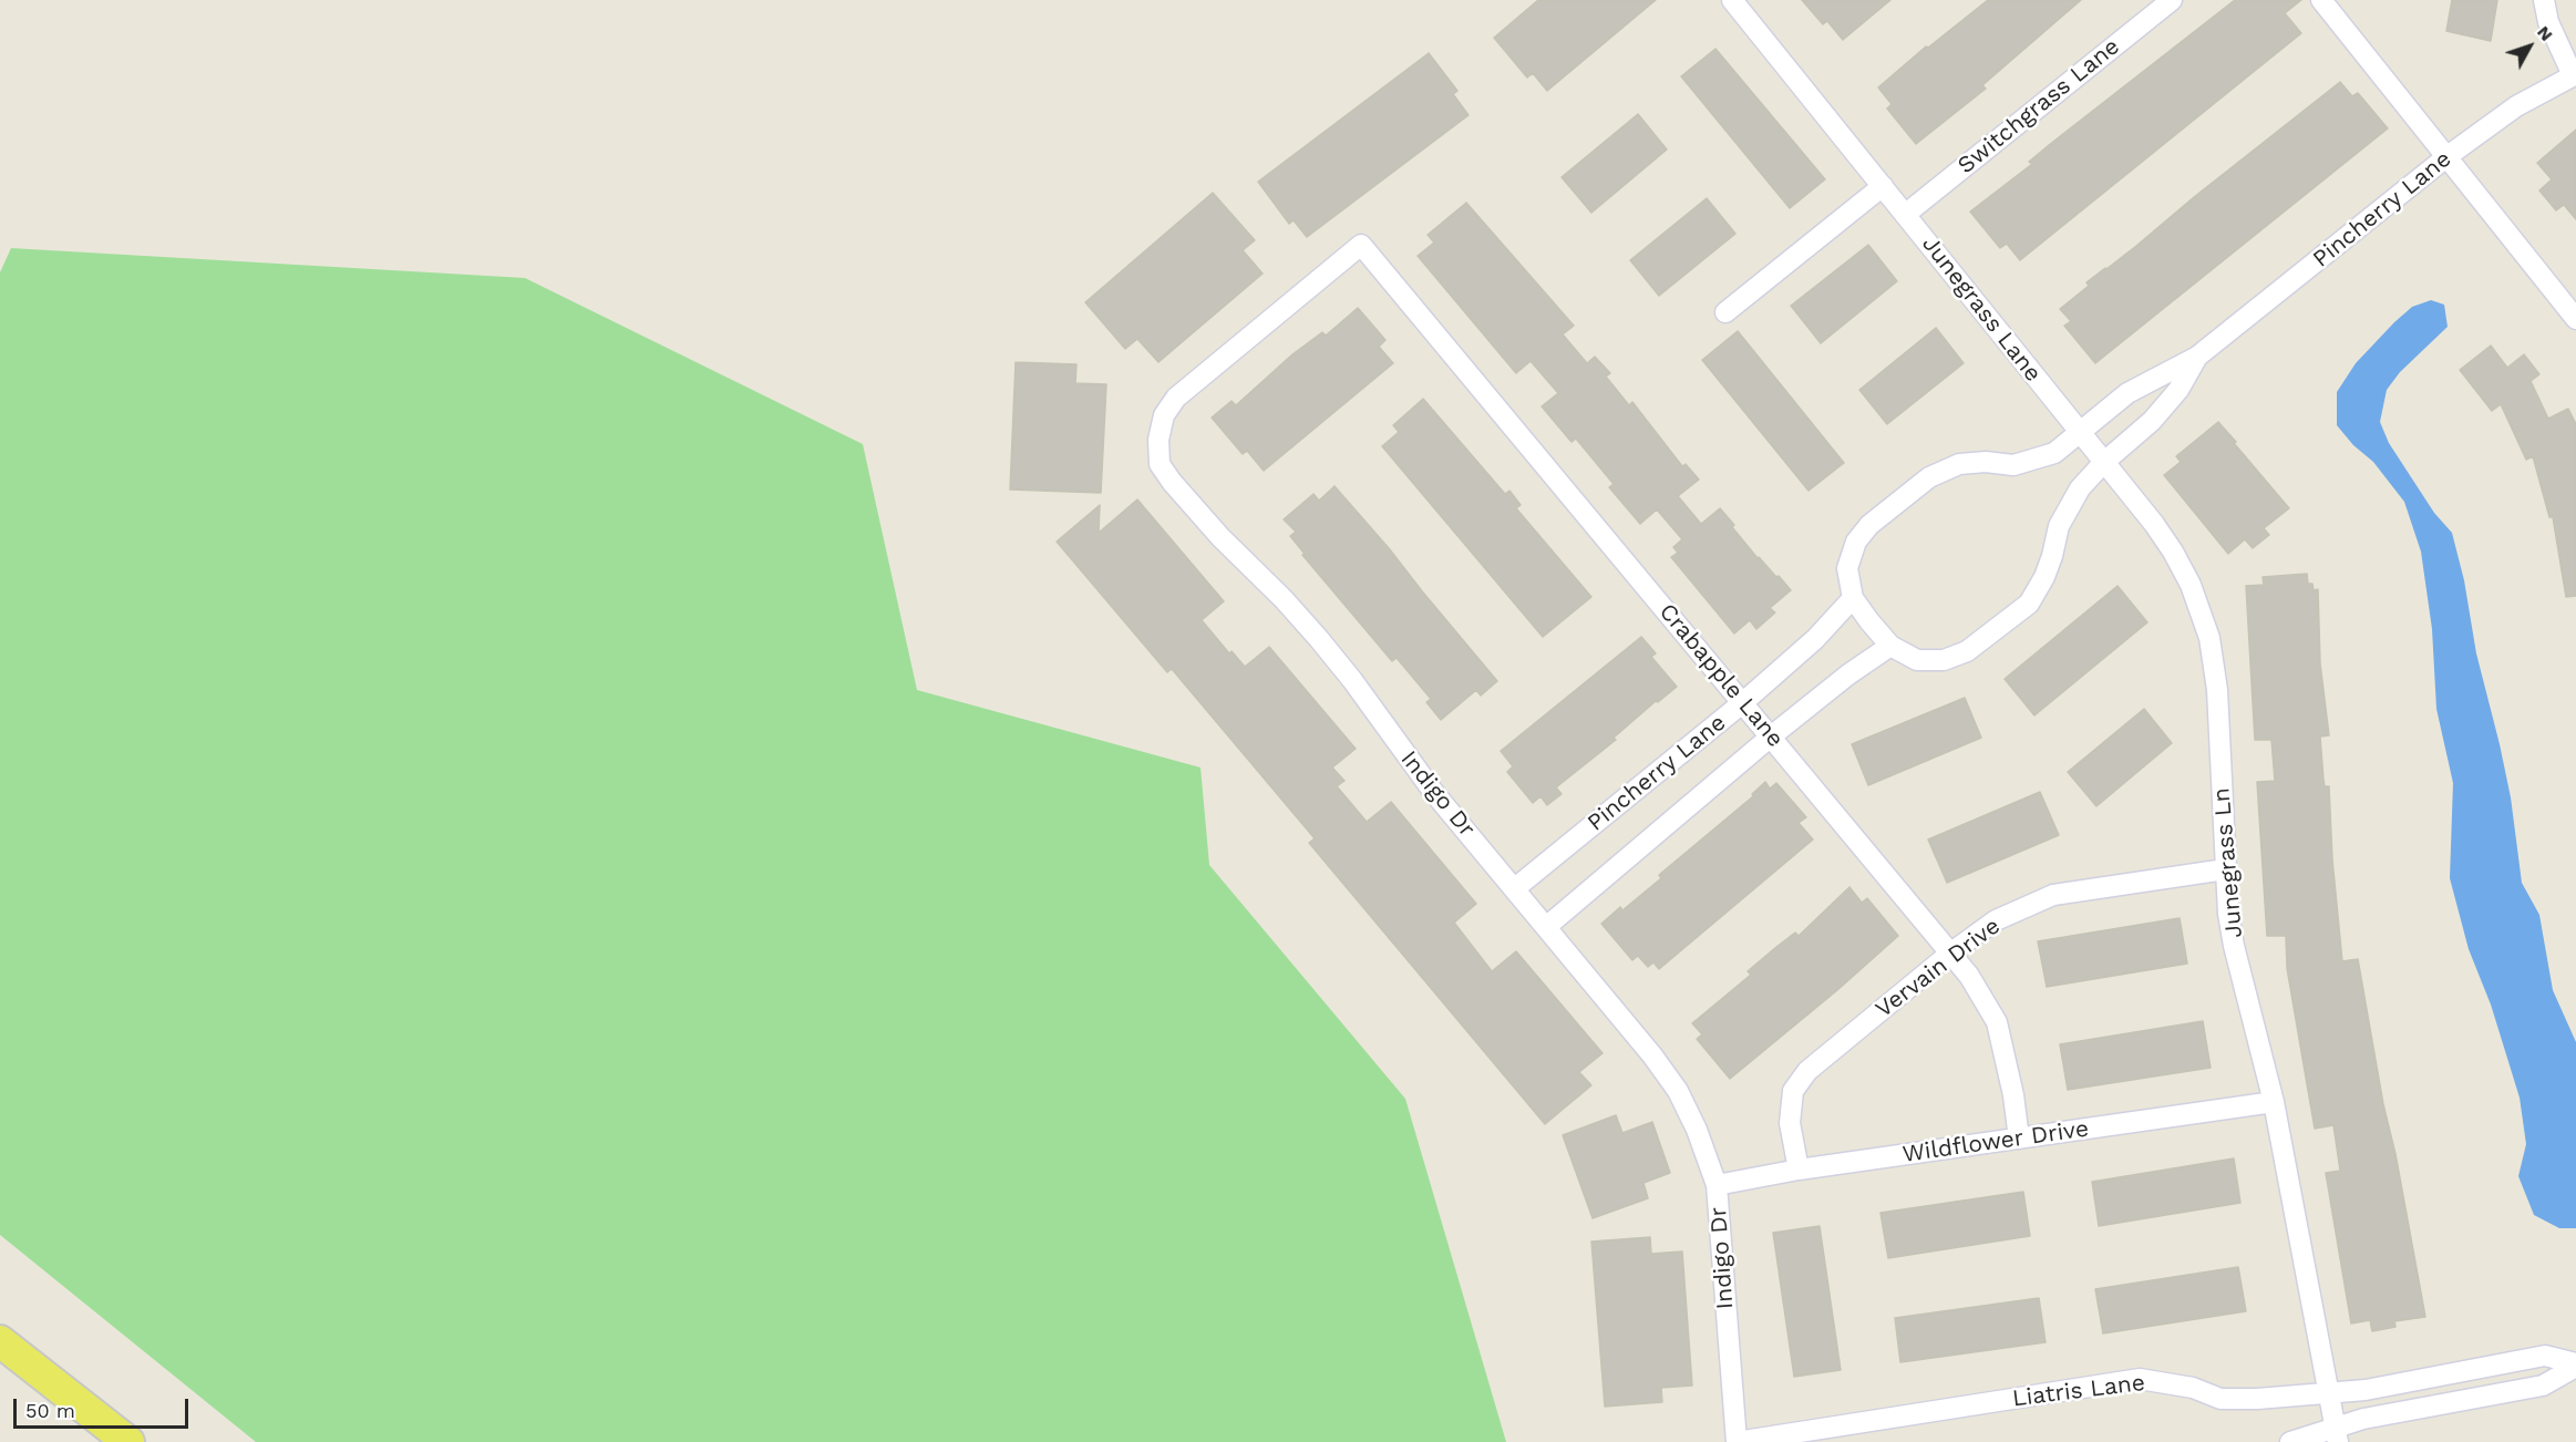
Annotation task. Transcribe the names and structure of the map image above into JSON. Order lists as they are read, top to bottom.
{
  "streets": {
    "street": [
      "Switchgrass Lane",
      "Pincherry Lane",
      "Junegrass Lane",
      "Crabapple Lane",
      "Indigo Dr",
      "Junegrass Ln",
      "Vervain Drive",
      "Wildflower Drive",
      "Liatris Lane"
    ]
  },
  "crossings": [
    ["Switchgrass Lane", "Junegrass Lane"],
    ["Pincherry Lane", "Junegrass Lane"],
    ["Pincherry Lane", "Crabapple Lane"],
    ["Pincherry Lane", "Indigo Dr"],
    ["Pincherry Lane", "Junegrass Ln"],
    ["Junegrass Lane", "Junegrass Ln"],
    ["Crabapple Lane", "Indigo Dr"],
    ["Crabapple Lane", "Vervain Drive"],
    ["Crabapple Lane", "Wildflower Drive"],
    ["Indigo Dr", "Wildflower Drive"],
    ["Indigo Dr", "Liatris Lane"],
    ["Junegrass Ln", "Vervain Drive"],
    ["Junegrass Ln", "Wildflower Drive"],
    ["Junegrass Ln", "Liatris Lane"],
    ["Vervain Drive", "Wildflower Drive"]
  ],
  "scale_bar": "50 m",
  "north": "top right"
}
